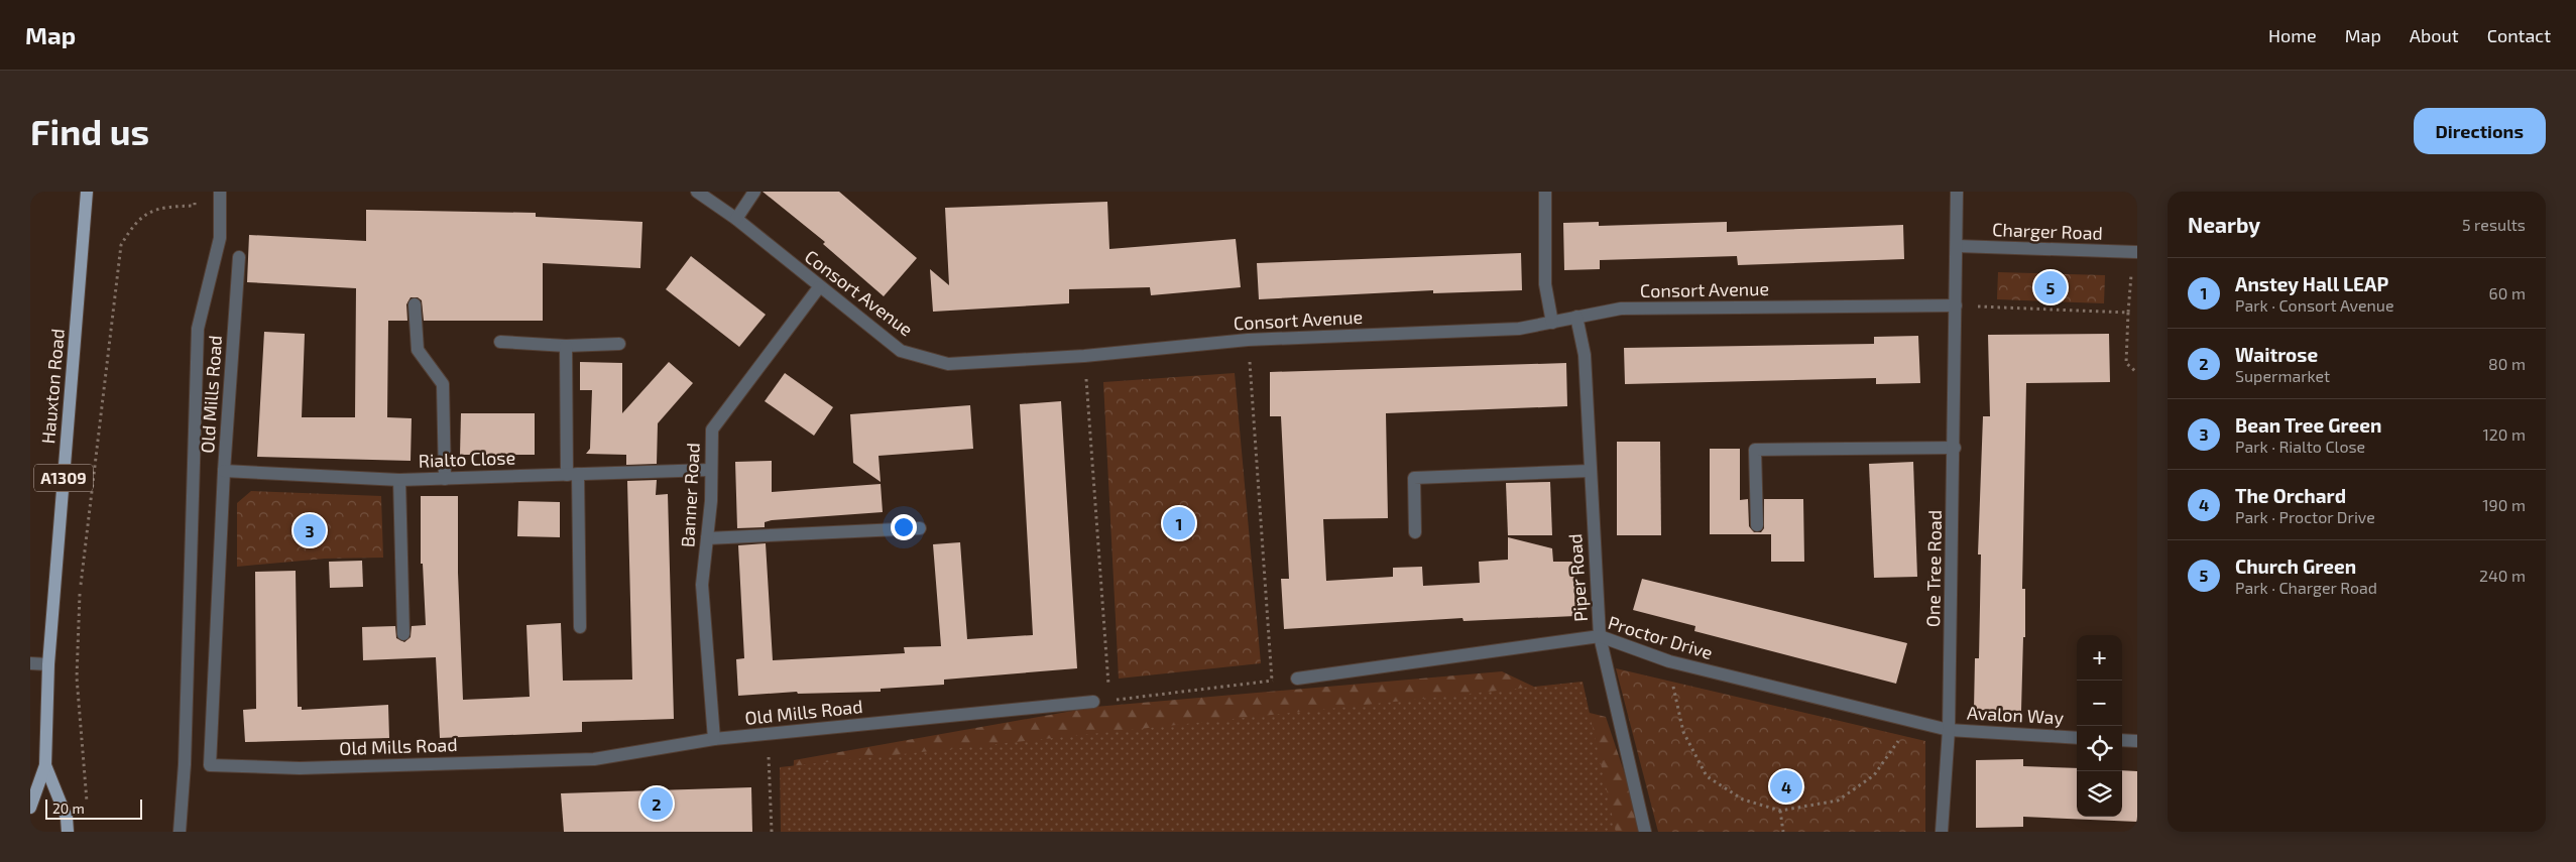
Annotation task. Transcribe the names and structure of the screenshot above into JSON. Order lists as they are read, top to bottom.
{
  "streets": {
    "main road": ["Hauxton Road", "A1309"],
    "street": [
      "Charger Road",
      "Consort Avenue",
      "Old Mills Road",
      "Rialto Close",
      "Banner Road",
      "One Tree Road",
      "Piper Road",
      "Proctor Drive",
      "Avalon Way"
    ]
  },
  "crossings": [
    ["Charger Road", "One Tree Road"],
    ["Consort Avenue", "Banner Road"],
    ["Consort Avenue", "One Tree Road"],
    ["Consort Avenue", "Piper Road"],
    ["Old Mills Road", "Rialto Close"],
    ["Old Mills Road", "Banner Road"],
    ["Rialto Close", "Banner Road"],
    ["One Tree Road", "Proctor Drive"],
    ["One Tree Road", "Avalon Way"],
    ["Piper Road", "Proctor Drive"],
    ["Proctor Drive", "Avalon Way"]
  ],
  "scale_bar": "20 m",
  "page": {
    "header": "Map",
    "nav": [
      "Home",
      "Map",
      "About",
      "Contact"
    ],
    "buttons": "Directions",
    "title": "Find us",
    "heading": ["Nearby", "5 results"],
    "list": [
      {
        "mark": "1",
        "name": "Anstey Hall LEAP",
        "note": "Park · Consort Avenue",
        "value": "60 m"
      },
      {
        "mark": "2",
        "name": "Waitrose",
        "note": "Supermarket",
        "value": "80 m"
      },
      {
        "mark": "3",
        "name": "Bean Tree Green",
        "note": "Park · Rialto Close",
        "value": "120 m"
      },
      {
        "mark": "4",
        "name": "The Orchard",
        "note": "Park · Proctor Drive",
        "value": "190 m"
      },
      {
        "mark": "5",
        "name": "Church Green",
        "note": "Park · Charger Road",
        "value": "240 m"
      }
    ],
    "pins": [
      "5",
      "1",
      "3",
      "4",
      "2"
    ],
    "map_buttons": ["+", "−"],
    "scale": "20 m"
  }
}
